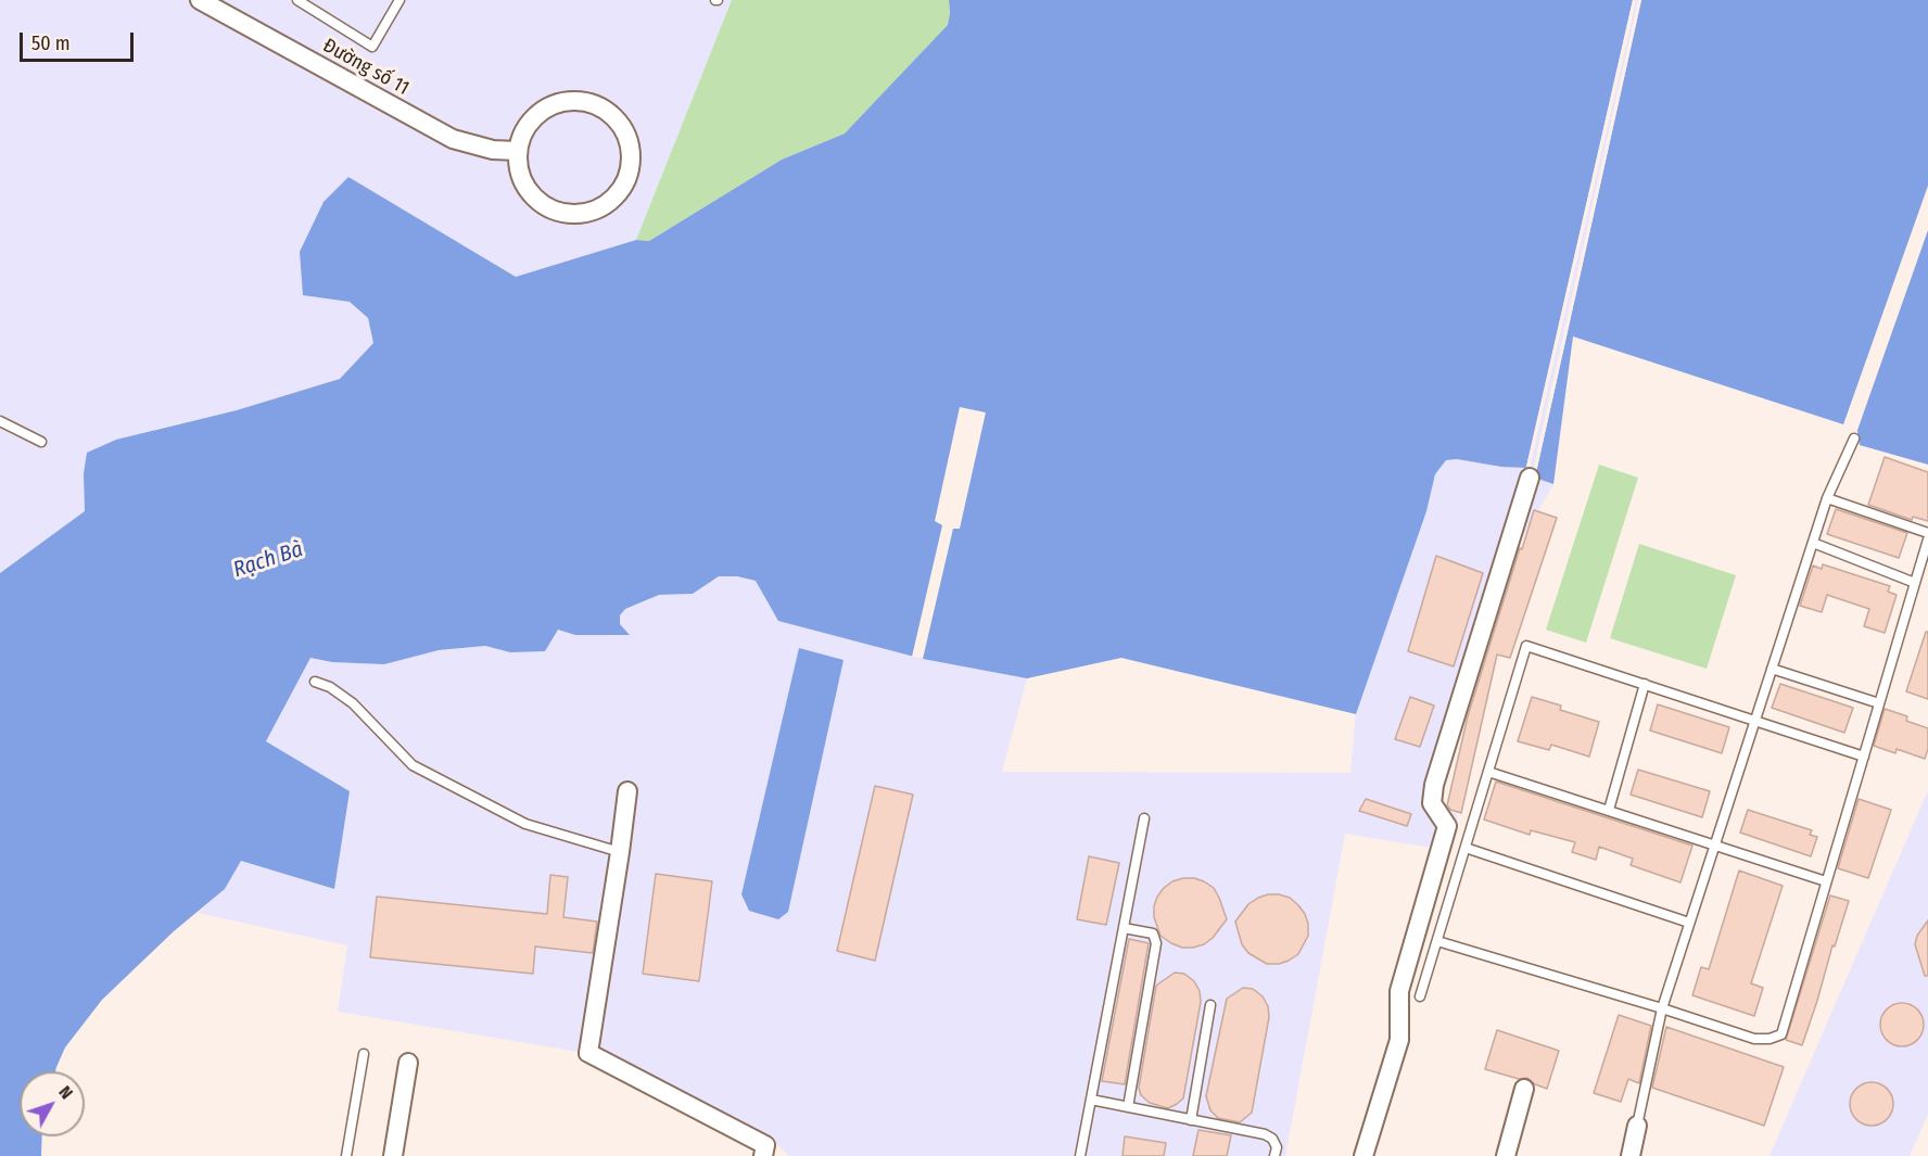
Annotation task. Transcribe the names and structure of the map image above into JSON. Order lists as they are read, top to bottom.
{
  "streets": {
    "street": ["Đường số 11"]
  },
  "water": ["Rạch Bà"],
  "scale_bar": "50 m",
  "north": "top right"
}
